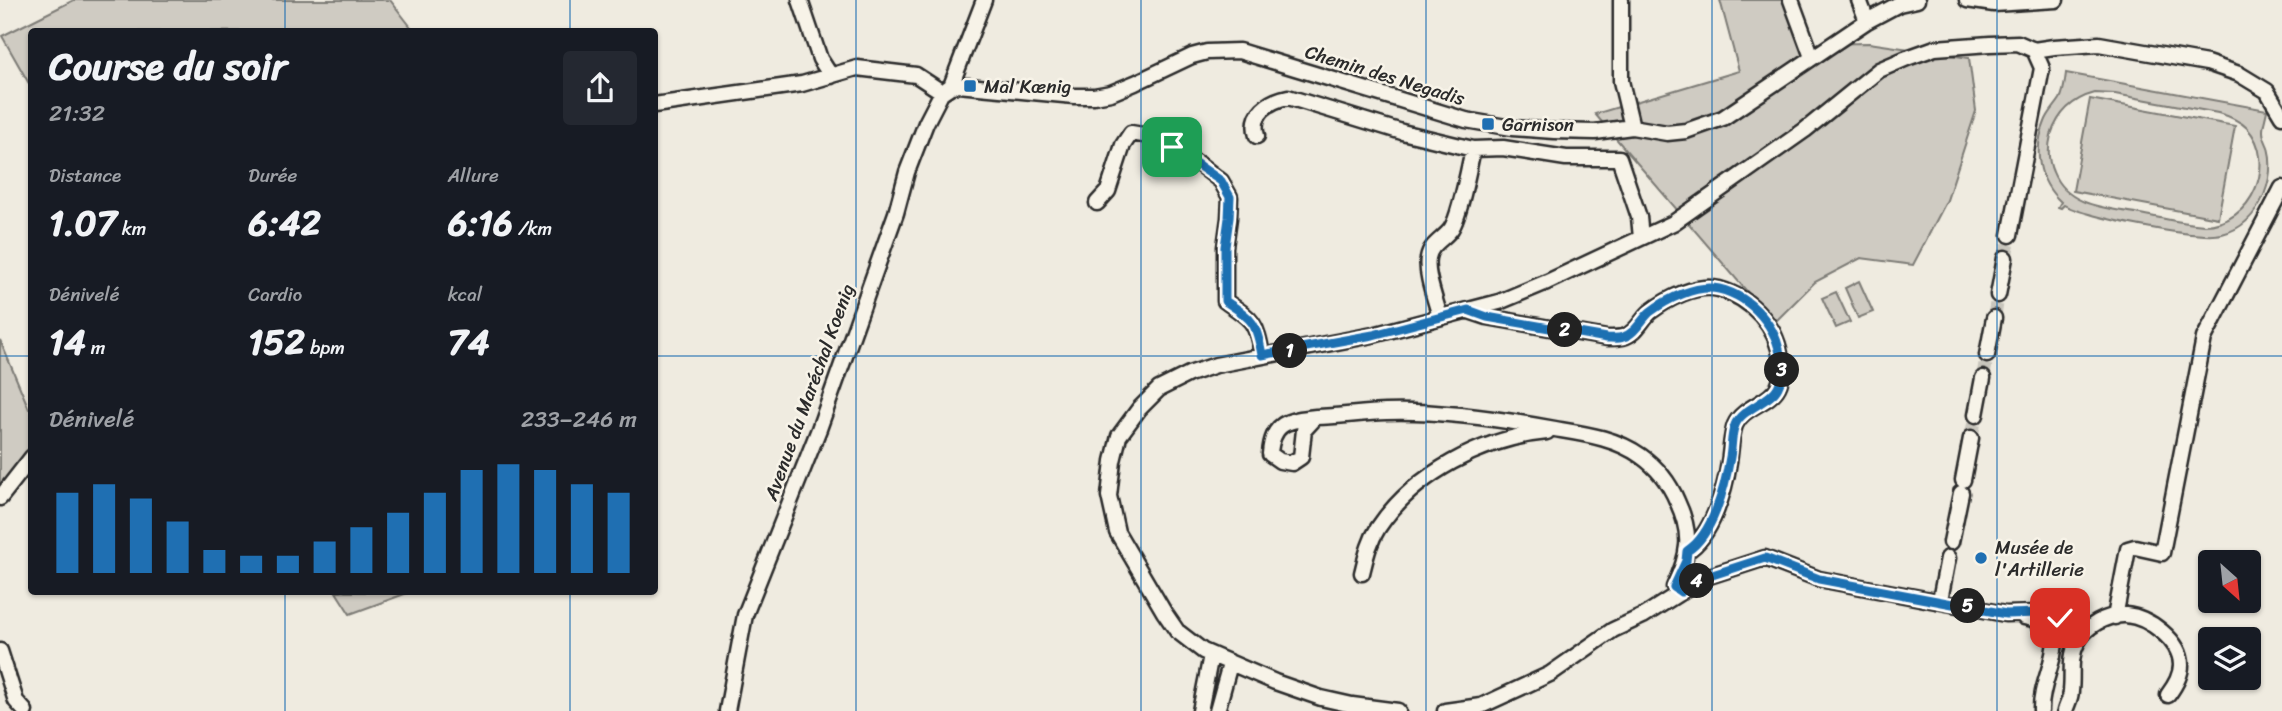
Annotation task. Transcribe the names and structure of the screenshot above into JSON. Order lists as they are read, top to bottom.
{
  "streets": {
    "street": ["Chemin des Negadis", "Avenue du Maréchal Koenig"]
  },
  "crossings": [
    ["Chemin des Negadis", "Avenue du Maréchal Koenig"]
  ],
  "places": {
    "transit": ["Mal Kœnig", "Garnison"],
    "other": ["Musée de l'Artillerie"]
  },
  "north": "bottom right",
  "page": {
    "heading": ["Course du soir", "21:32"],
    "stats": [
      ["Distance", "1.07 km"],
      ["Durée", "6:42"],
      ["Allure", "6:16 /km"],
      ["Dénivelé", "14 m"],
      ["Cardio", "152 bpm"],
      ["kcal", "74"]
    ],
    "pins": [
      "2",
      "1",
      "3",
      "4",
      "5"
    ],
    "chart": ["Dénivelé", "233–246 m"]
  }
}
